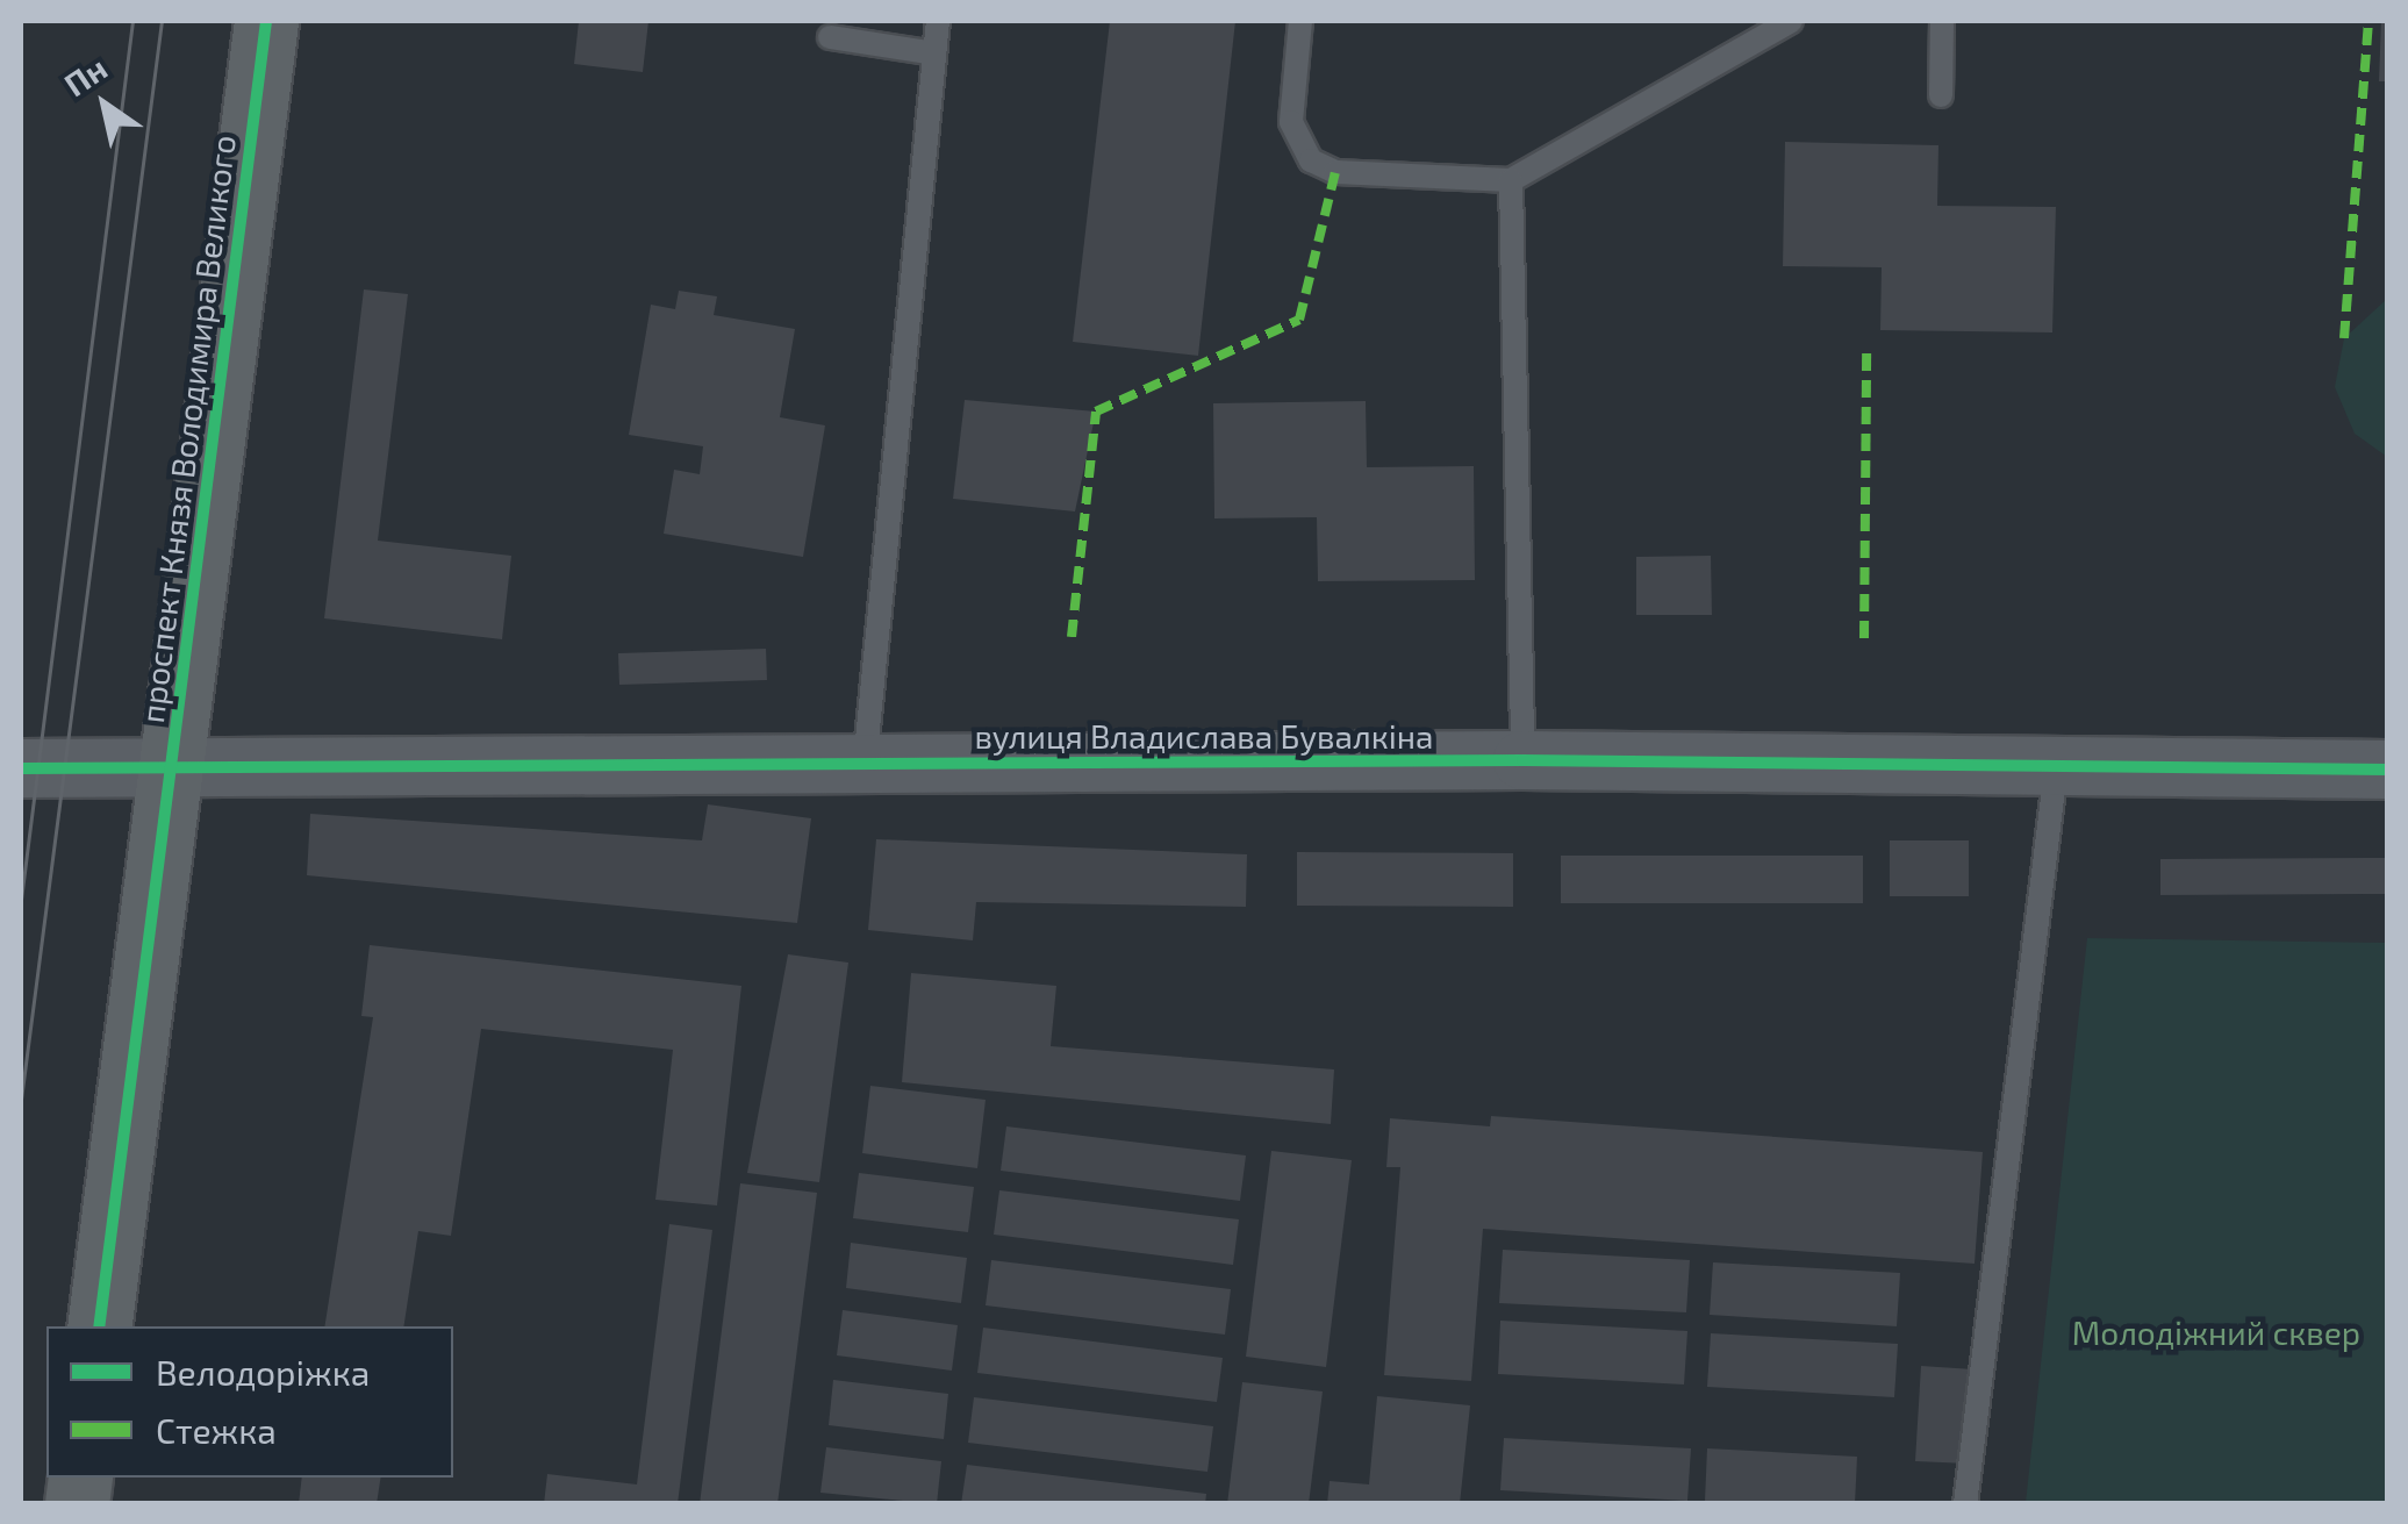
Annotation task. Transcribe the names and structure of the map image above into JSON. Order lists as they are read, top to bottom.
{
  "streets": {
    "highway": ["проспект Князя Володимира Великого"],
    "street": ["вулиця Владислава Бувалкіна"]
  },
  "crossings": [
    ["проспект Князя Володимира Великого", "вулиця Владислава Бувалкіна"]
  ],
  "parks": ["Молодіжний сквер"],
  "legend": ["Велодоріжка", "Стежка"],
  "north": "top left"
}
